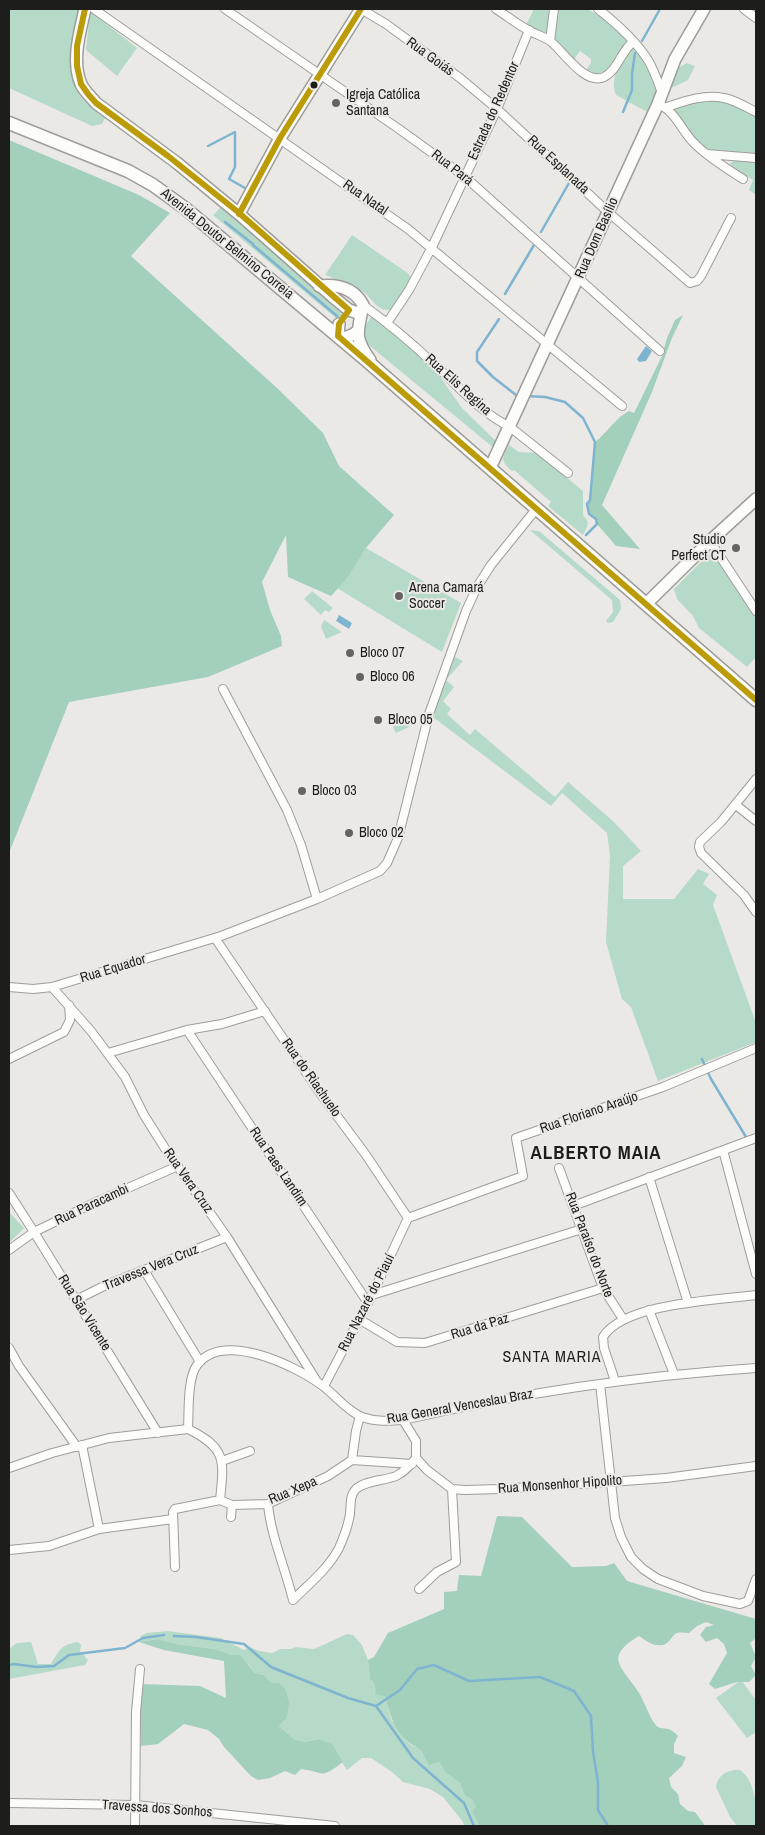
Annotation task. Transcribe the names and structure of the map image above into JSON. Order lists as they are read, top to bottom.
{
  "streets": {
    "main road": ["Avenida Doutor Belmino Correia"],
    "street": [
      "Rua Goiás",
      "Estrada do Redentor",
      "Rua Esplanada",
      "Rua Pará",
      "Rua Natal",
      "Rua Dom Basílio",
      "Rua Elis Regina",
      "Rua Equador",
      "Rua do Riachuelo",
      "Rua Floriano Araújo",
      "Rua Paes Landim",
      "Rua Vera Cruz",
      "Rua Paracambi",
      "Rua Paraíso do Norte",
      "Travessa Vera Cruz",
      "Rua Nazaré do Piauí",
      "Rua São Vicente",
      "Rua da Paz",
      "Rua General Venceslau Braz",
      "Rua Monsenhor Hipolito",
      "Rua Xepa",
      "Travessa dos Sonhos"
    ]
  },
  "crossings": [
    ["Rua Goiás", "Estrada do Redentor"],
    ["Rua Goiás", "Rua Esplanada"],
    ["Estrada do Redentor", "Rua Esplanada"],
    ["Estrada do Redentor", "Rua Pará"],
    ["Estrada do Redentor", "Rua Natal"],
    ["Estrada do Redentor", "Rua Elis Regina"],
    ["Rua Esplanada", "Rua Dom Basílio"],
    ["Rua Pará", "Rua Dom Basílio"],
    ["Rua Natal", "Rua Dom Basílio"],
    ["Rua Dom Basílio", "Avenida Doutor Belmino Correia"],
    ["Rua Dom Basílio", "Rua Elis Regina"],
    ["Avenida Doutor Belmino Correia", "Rua Equador"],
    ["Rua Equador", "Rua do Riachuelo"],
    ["Rua Equador", "Rua Vera Cruz"],
    ["Rua do Riachuelo", "Rua Floriano Araújo"],
    ["Rua do Riachuelo", "Rua Nazaré do Piauí"],
    ["Rua Floriano Araújo", "Rua Nazaré do Piauí"],
    ["Rua Paes Landim", "Rua Nazaré do Piauí"],
    ["Rua Vera Cruz", "Rua Paracambi"],
    ["Rua Vera Cruz", "Travessa Vera Cruz"],
    ["Rua Vera Cruz", "Rua General Venceslau Braz"],
    ["Rua Paracambi", "Rua São Vicente"],
    ["Rua Paraíso do Norte", "Rua da Paz"],
    ["Travessa Vera Cruz", "Rua São Vicente"],
    ["Rua Nazaré do Piauí", "Rua da Paz"],
    ["Rua Nazaré do Piauí", "Rua General Venceslau Braz"]
  ],
  "districts": ["ALBERTO MAIA", "SANTA MARIA"],
  "places": [
    "Igreja Católica Santana",
    "Studio Perfect CT",
    "Arena Camará Soccer",
    "Bloco 07",
    "Bloco 06",
    "Bloco 05",
    "Bloco 03",
    "Bloco 02"
  ]
}
